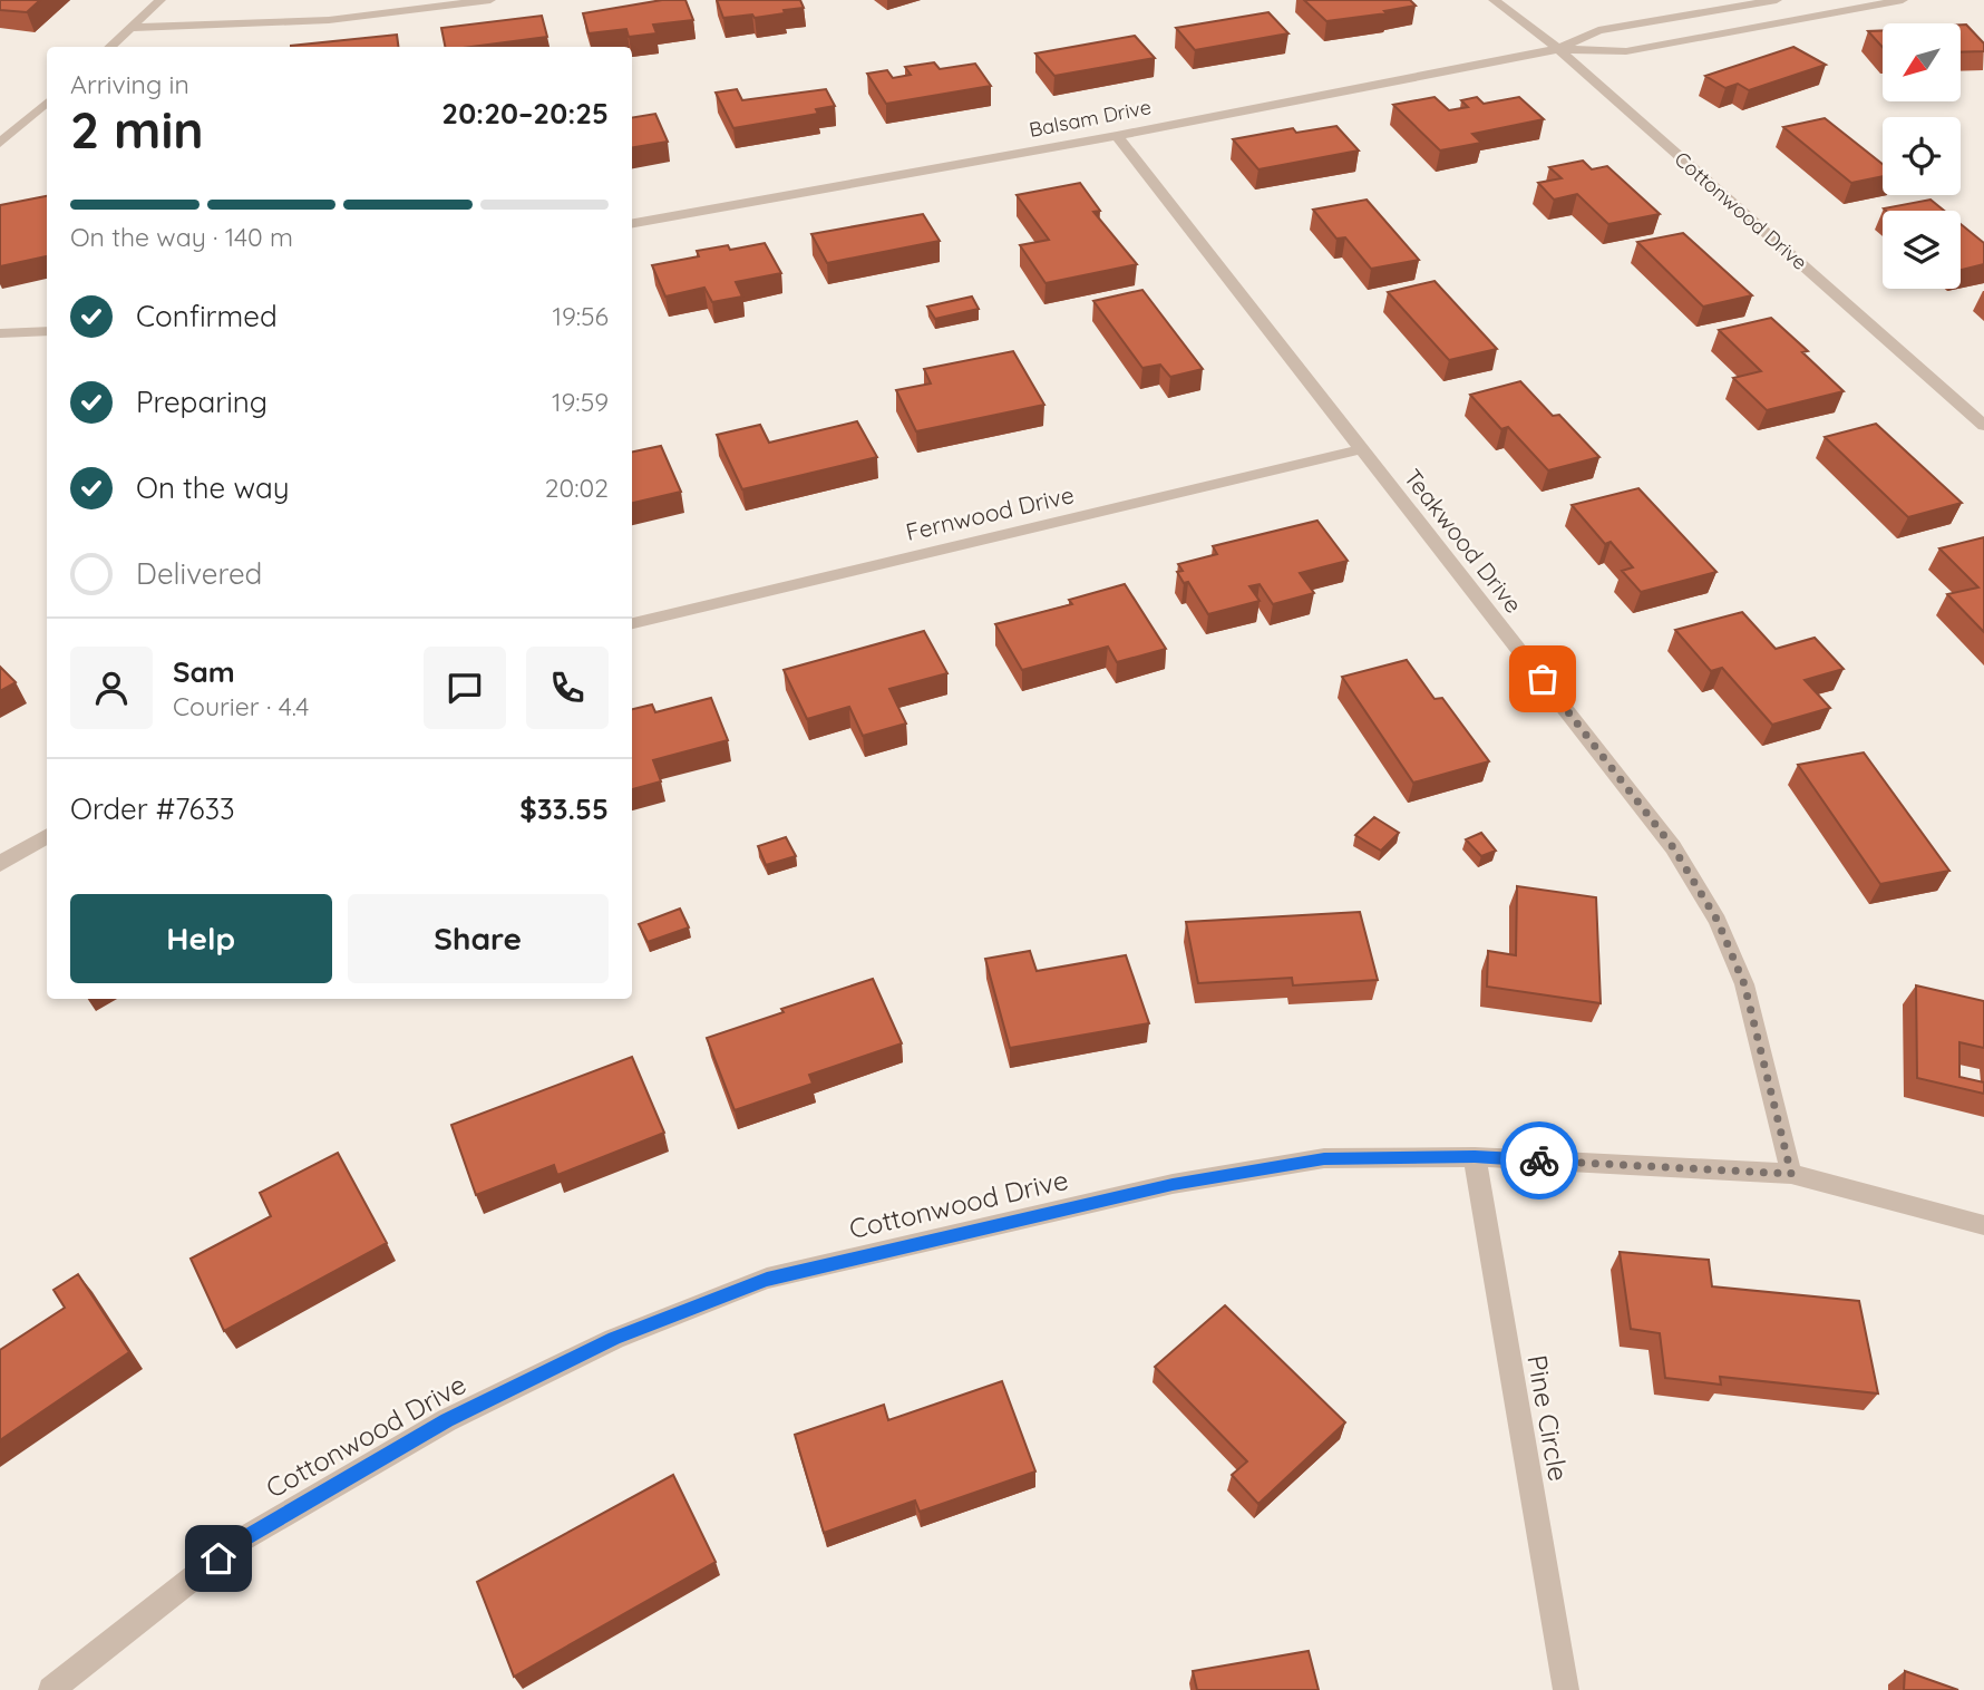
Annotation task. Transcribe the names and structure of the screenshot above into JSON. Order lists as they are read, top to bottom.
{
  "streets": {
    "street": [
      "Balsam Drive",
      "Cottonwood Drive",
      "Fernwood Drive",
      "Teakwood Drive",
      "Pine Circle"
    ]
  },
  "crossings": [
    ["Balsam Drive", "Cottonwood Drive"],
    ["Balsam Drive", "Teakwood Drive"],
    ["Cottonwood Drive", "Teakwood Drive"],
    ["Cottonwood Drive", "Pine Circle"],
    ["Fernwood Drive", "Teakwood Drive"]
  ],
  "north": "bottom left",
  "page": {
    "heading": ["2 min", "Arriving in", "20:20–20:25"],
    "panel": [
      "Sam",
      "Courier · 4.4",
      "Order #7633",
      "$33.55"
    ],
    "bar": "On the way · 140 m",
    "list": [
      ["Confirmed", "19:56"],
      ["Preparing", "19:59"],
      ["On the way", "20:02"],
      "Delivered"
    ],
    "buttons": ["Help", "Share"]
  }
}
